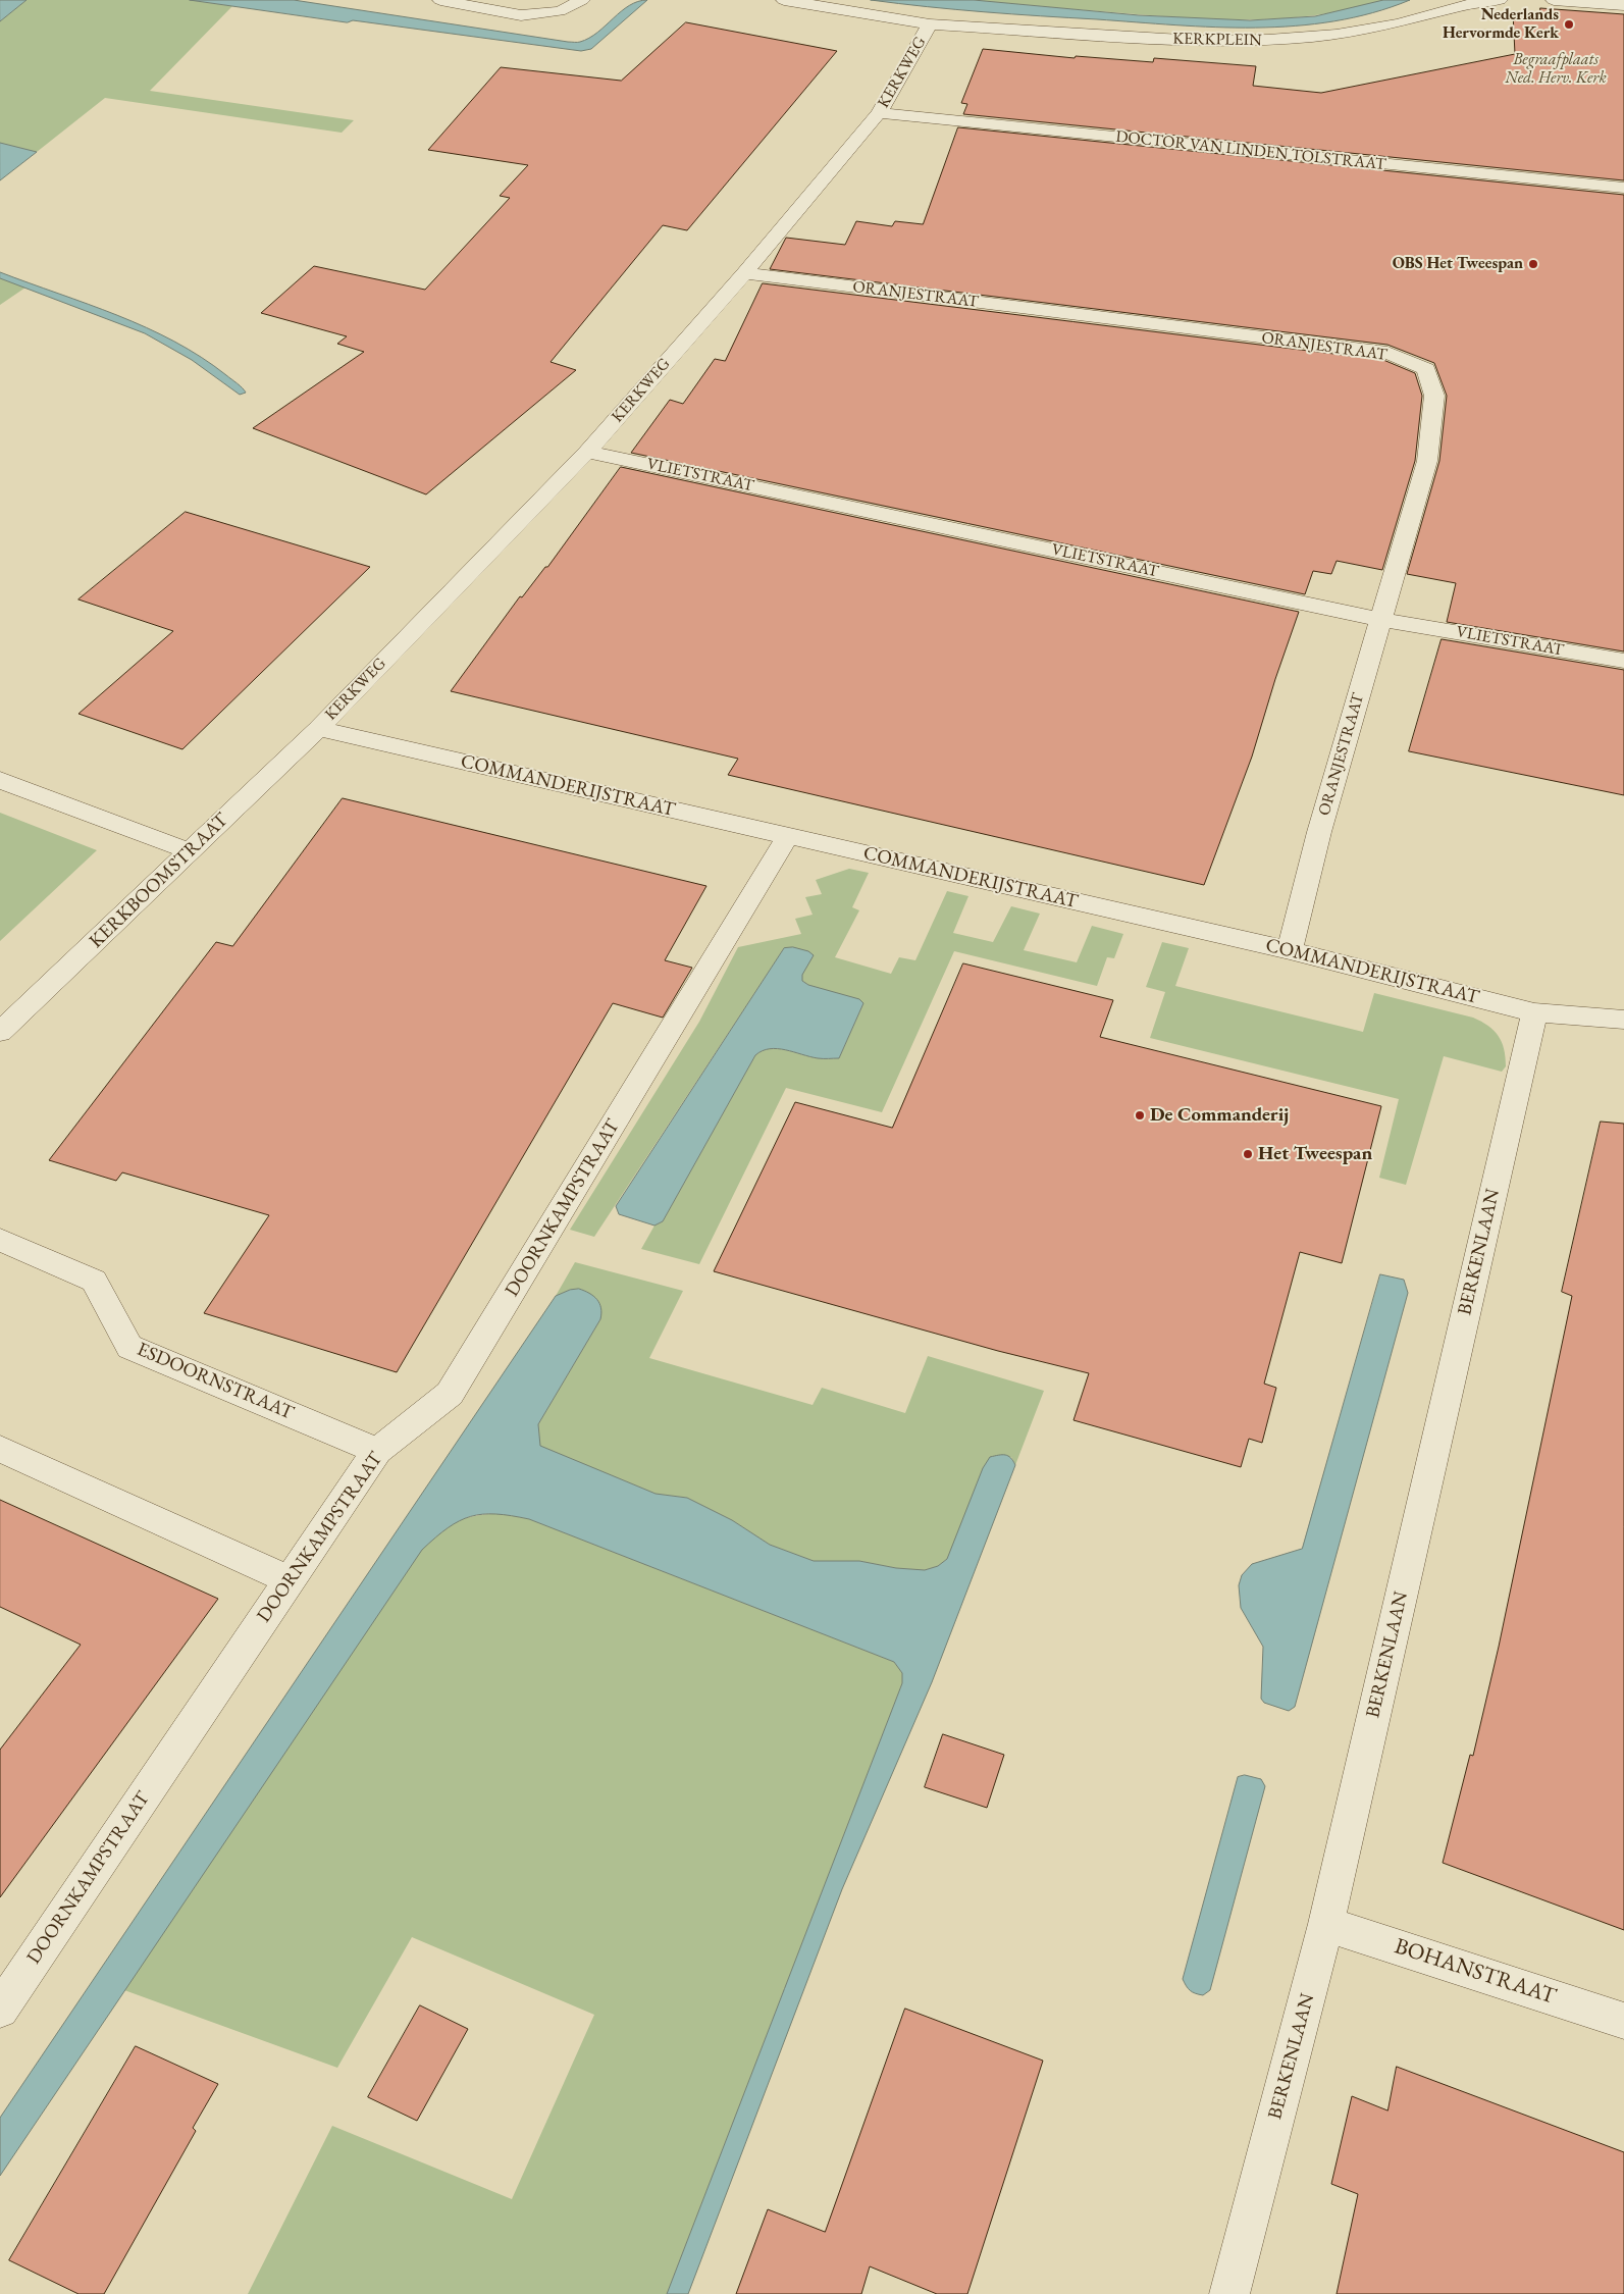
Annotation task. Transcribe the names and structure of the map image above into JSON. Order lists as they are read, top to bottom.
{
  "streets": {
    "street": [
      "KERKPLEIN",
      "KERKWEG",
      "DOCTOR VAN LINDEN TOLSTRAAT",
      "ORANJESTRAAT",
      "VLIETSTRAAT",
      "COMMANDERIJSTRAAT",
      "KERKBOOMSTRAAT",
      "DOORNKAMPSTRAAT",
      "BERKENLAAN",
      "ESDOORNSTRAAT",
      "BOHANSTRAAT"
    ]
  },
  "crossings": [
    ["KERKPLEIN", "KERKWEG"],
    ["KERKWEG", "DOCTOR VAN LINDEN TOLSTRAAT"],
    ["KERKWEG", "ORANJESTRAAT"],
    ["KERKWEG", "VLIETSTRAAT"],
    ["KERKWEG", "COMMANDERIJSTRAAT"],
    ["KERKWEG", "KERKBOOMSTRAAT"],
    ["ORANJESTRAAT", "VLIETSTRAAT"],
    ["ORANJESTRAAT", "COMMANDERIJSTRAAT"],
    ["COMMANDERIJSTRAAT", "KERKBOOMSTRAAT"],
    ["COMMANDERIJSTRAAT", "DOORNKAMPSTRAAT"],
    ["COMMANDERIJSTRAAT", "BERKENLAAN"],
    ["DOORNKAMPSTRAAT", "ESDOORNSTRAAT"],
    ["BERKENLAAN", "BOHANSTRAAT"]
  ],
  "parks": ["Begraafplaats Ned. Herv. Kerk"],
  "places": [
    "Nederlands Hervormde Kerk",
    "OBS Het Tweespan",
    "De Commanderij",
    "Het Tweespan"
  ]
}
